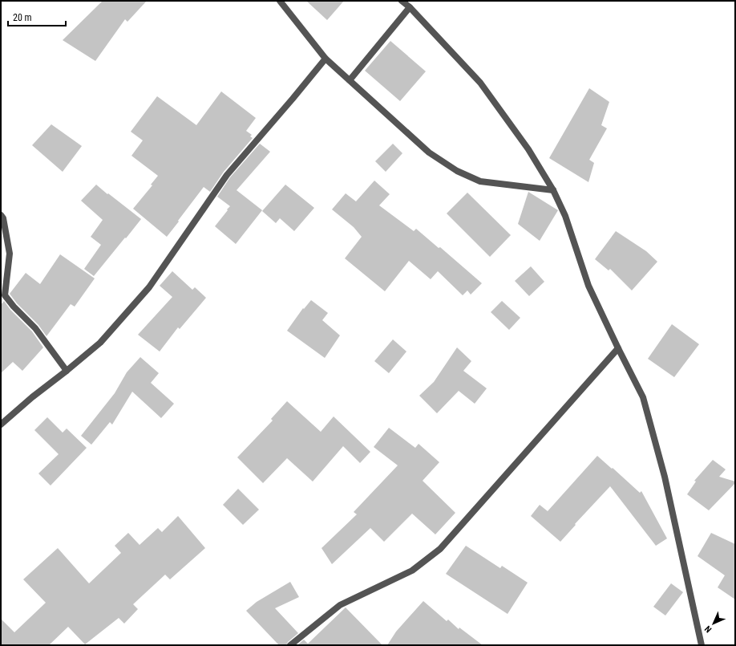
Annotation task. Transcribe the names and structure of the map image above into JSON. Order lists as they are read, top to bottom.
{
  "scale_bar": "20 m",
  "north": "bottom left"
}
